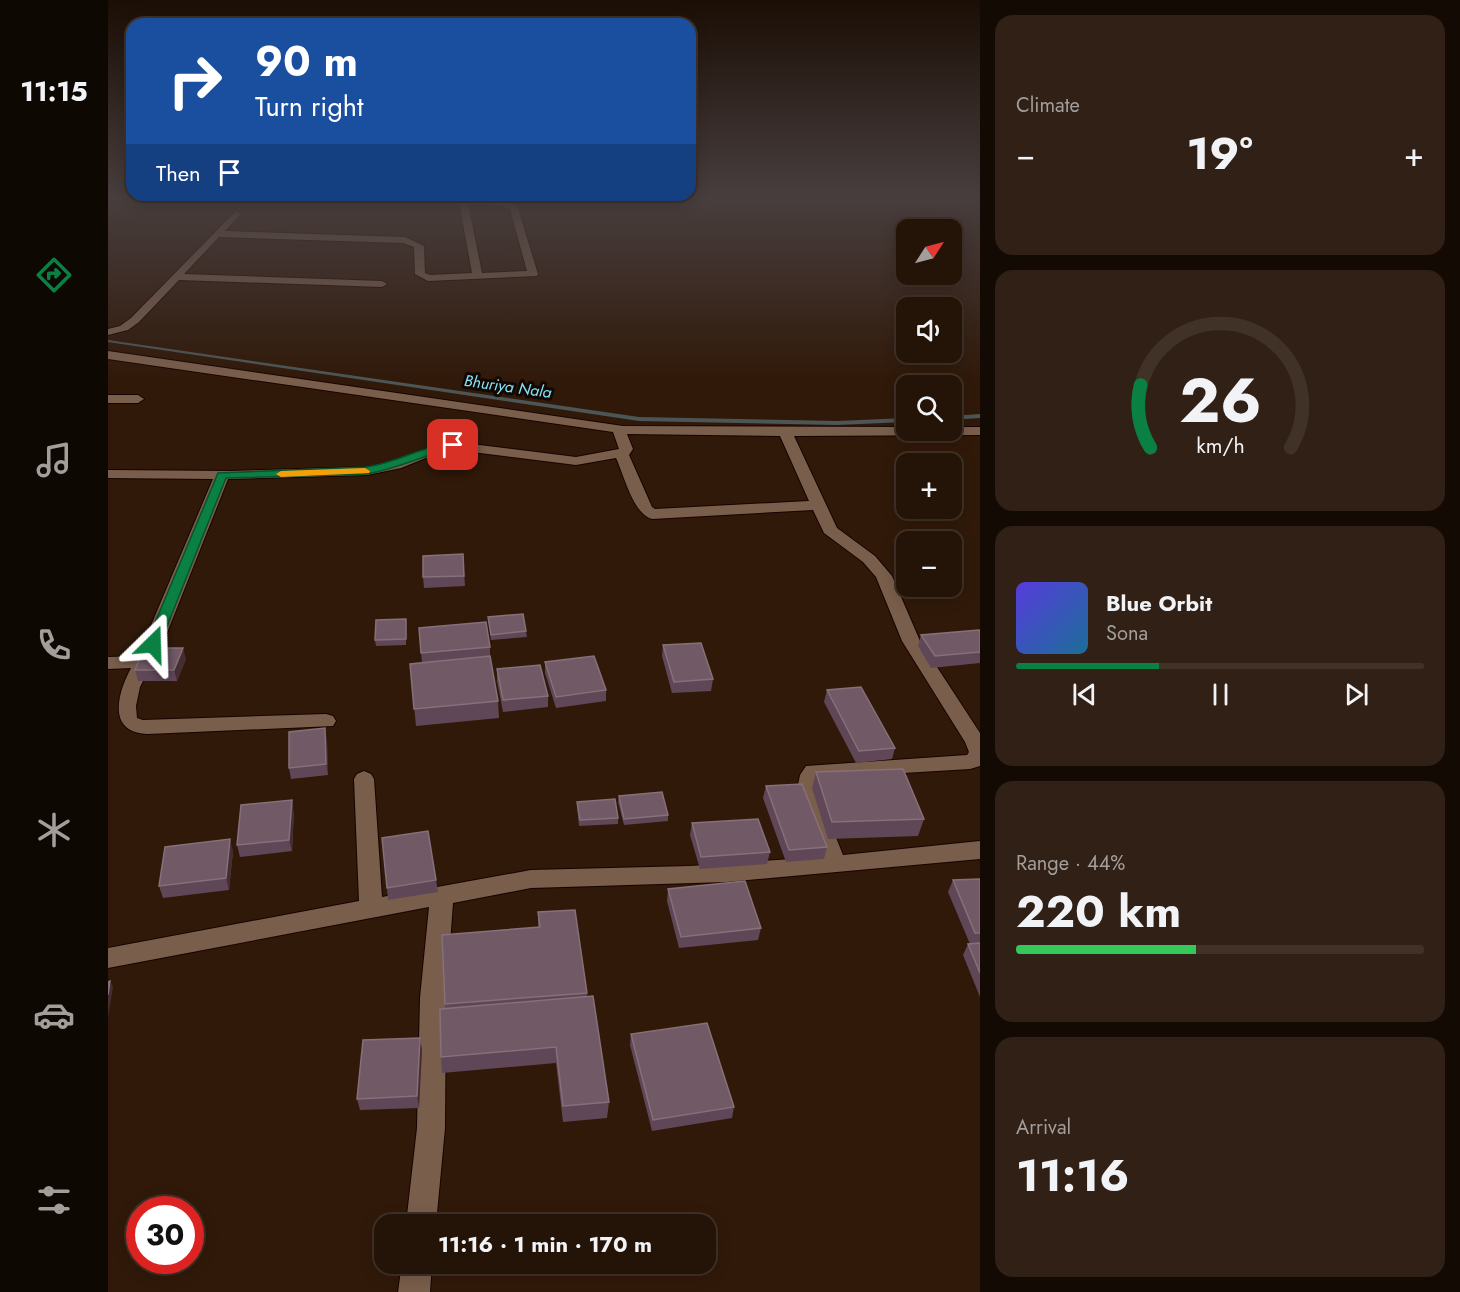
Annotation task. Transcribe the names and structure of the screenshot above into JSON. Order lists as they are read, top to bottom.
{
  "water": ["Bhuriya Nala"],
  "north": "top right",
  "page": {
    "tabs": "11:15",
    "tile": [
      "Climate",
      ["Range · 44%", "220 km"],
      ["Arrival", "11:16"]
    ],
    "turn": ["90 m", "Turn right"],
    "heat": ["−", "19°", "+"],
    "then": "Then",
    "map_buttons": ["+", "−"],
    "song": ["Blue Orbit", "Sona"],
    "limit": "30",
    "trip": "11:16 · 1 min · 170 m",
    "gauge": ["26", "km/h"]
  }
}
